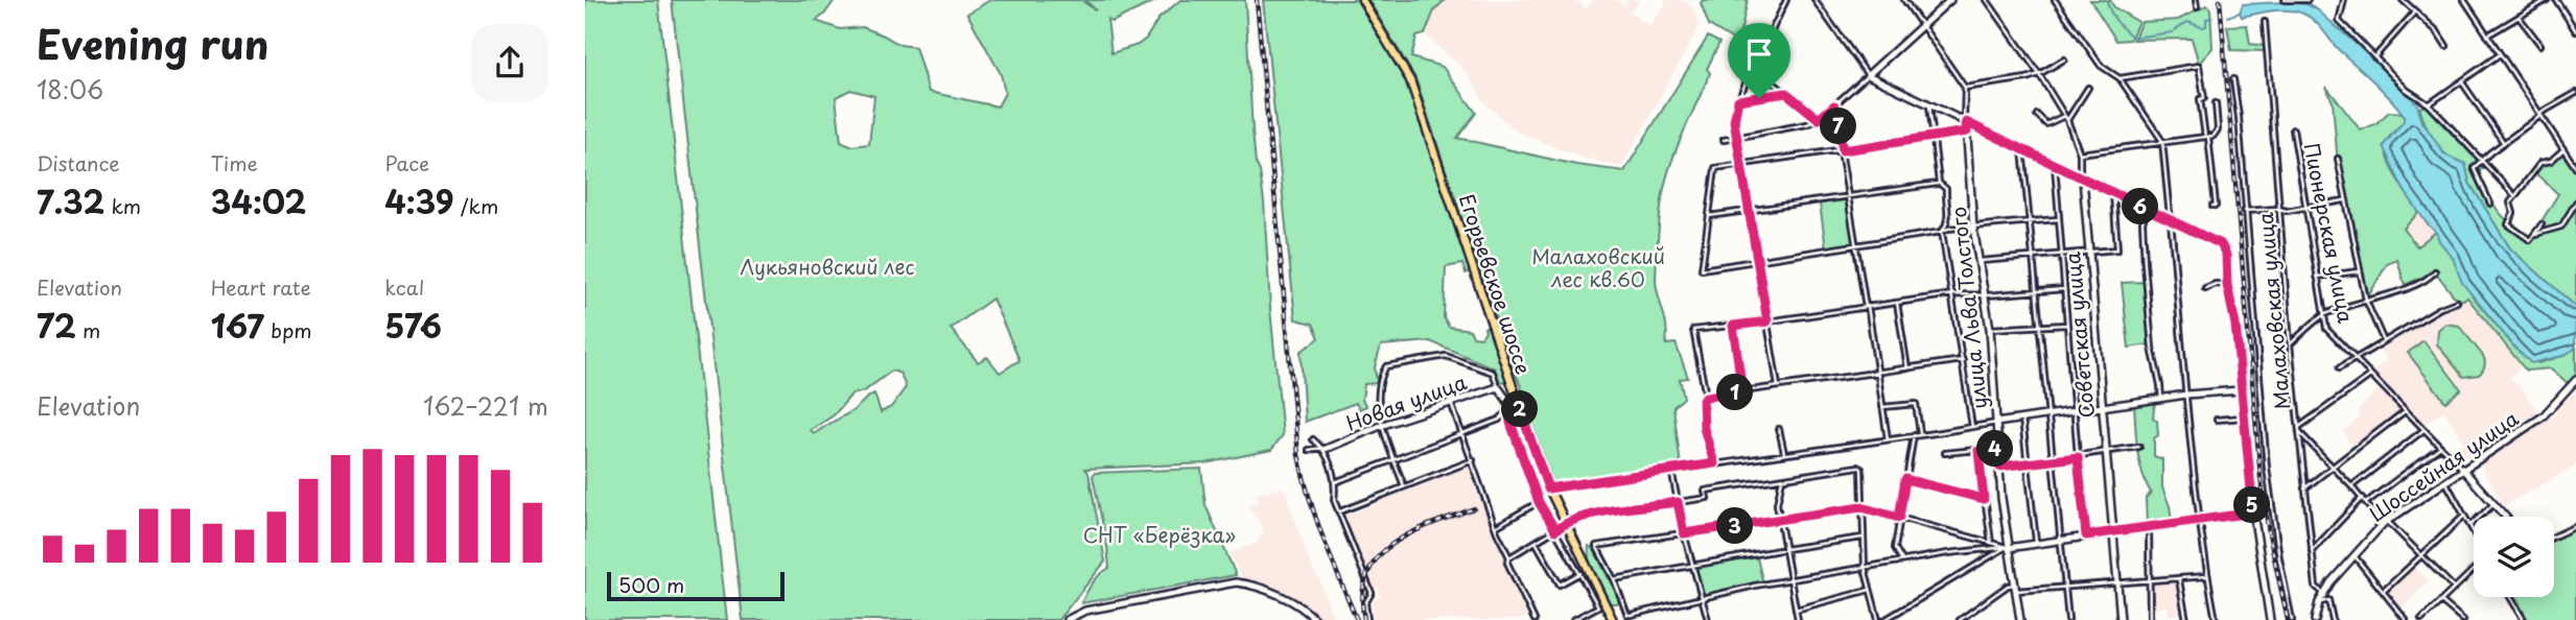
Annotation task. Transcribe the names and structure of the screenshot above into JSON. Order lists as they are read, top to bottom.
{
  "streets": {
    "main road": ["Егорьевское шоссе"],
    "street": [
      "Пионерская улица",
      "улица Льва Толстого",
      "Малаховская улица",
      "Советская улица",
      "Новая улица",
      "Шоссейная улица"
    ]
  },
  "crossings": [
    ["Пионерская улица", "Шоссейная улица"],
    ["Малаховская улица", "Шоссейная улица"]
  ],
  "parks": ["Малаховский лес кв.60", "Лукьяновский лес", "СНТ «Берёзка»"],
  "scale_bar": "500 m",
  "page": {
    "heading": ["Evening run", "18:06"],
    "pins": [
      "7",
      "6",
      "1",
      "2",
      "4",
      "5",
      "3"
    ],
    "stats": [
      ["Distance", "7.32 km"],
      ["Time", "34:02"],
      ["Pace", "4:39 /km"],
      ["Elevation", "72 m"],
      ["Heart rate", "167 bpm"],
      ["kcal", "576"]
    ],
    "chart": ["Elevation", "162–221 m"],
    "scale": "500 m"
  }
}
